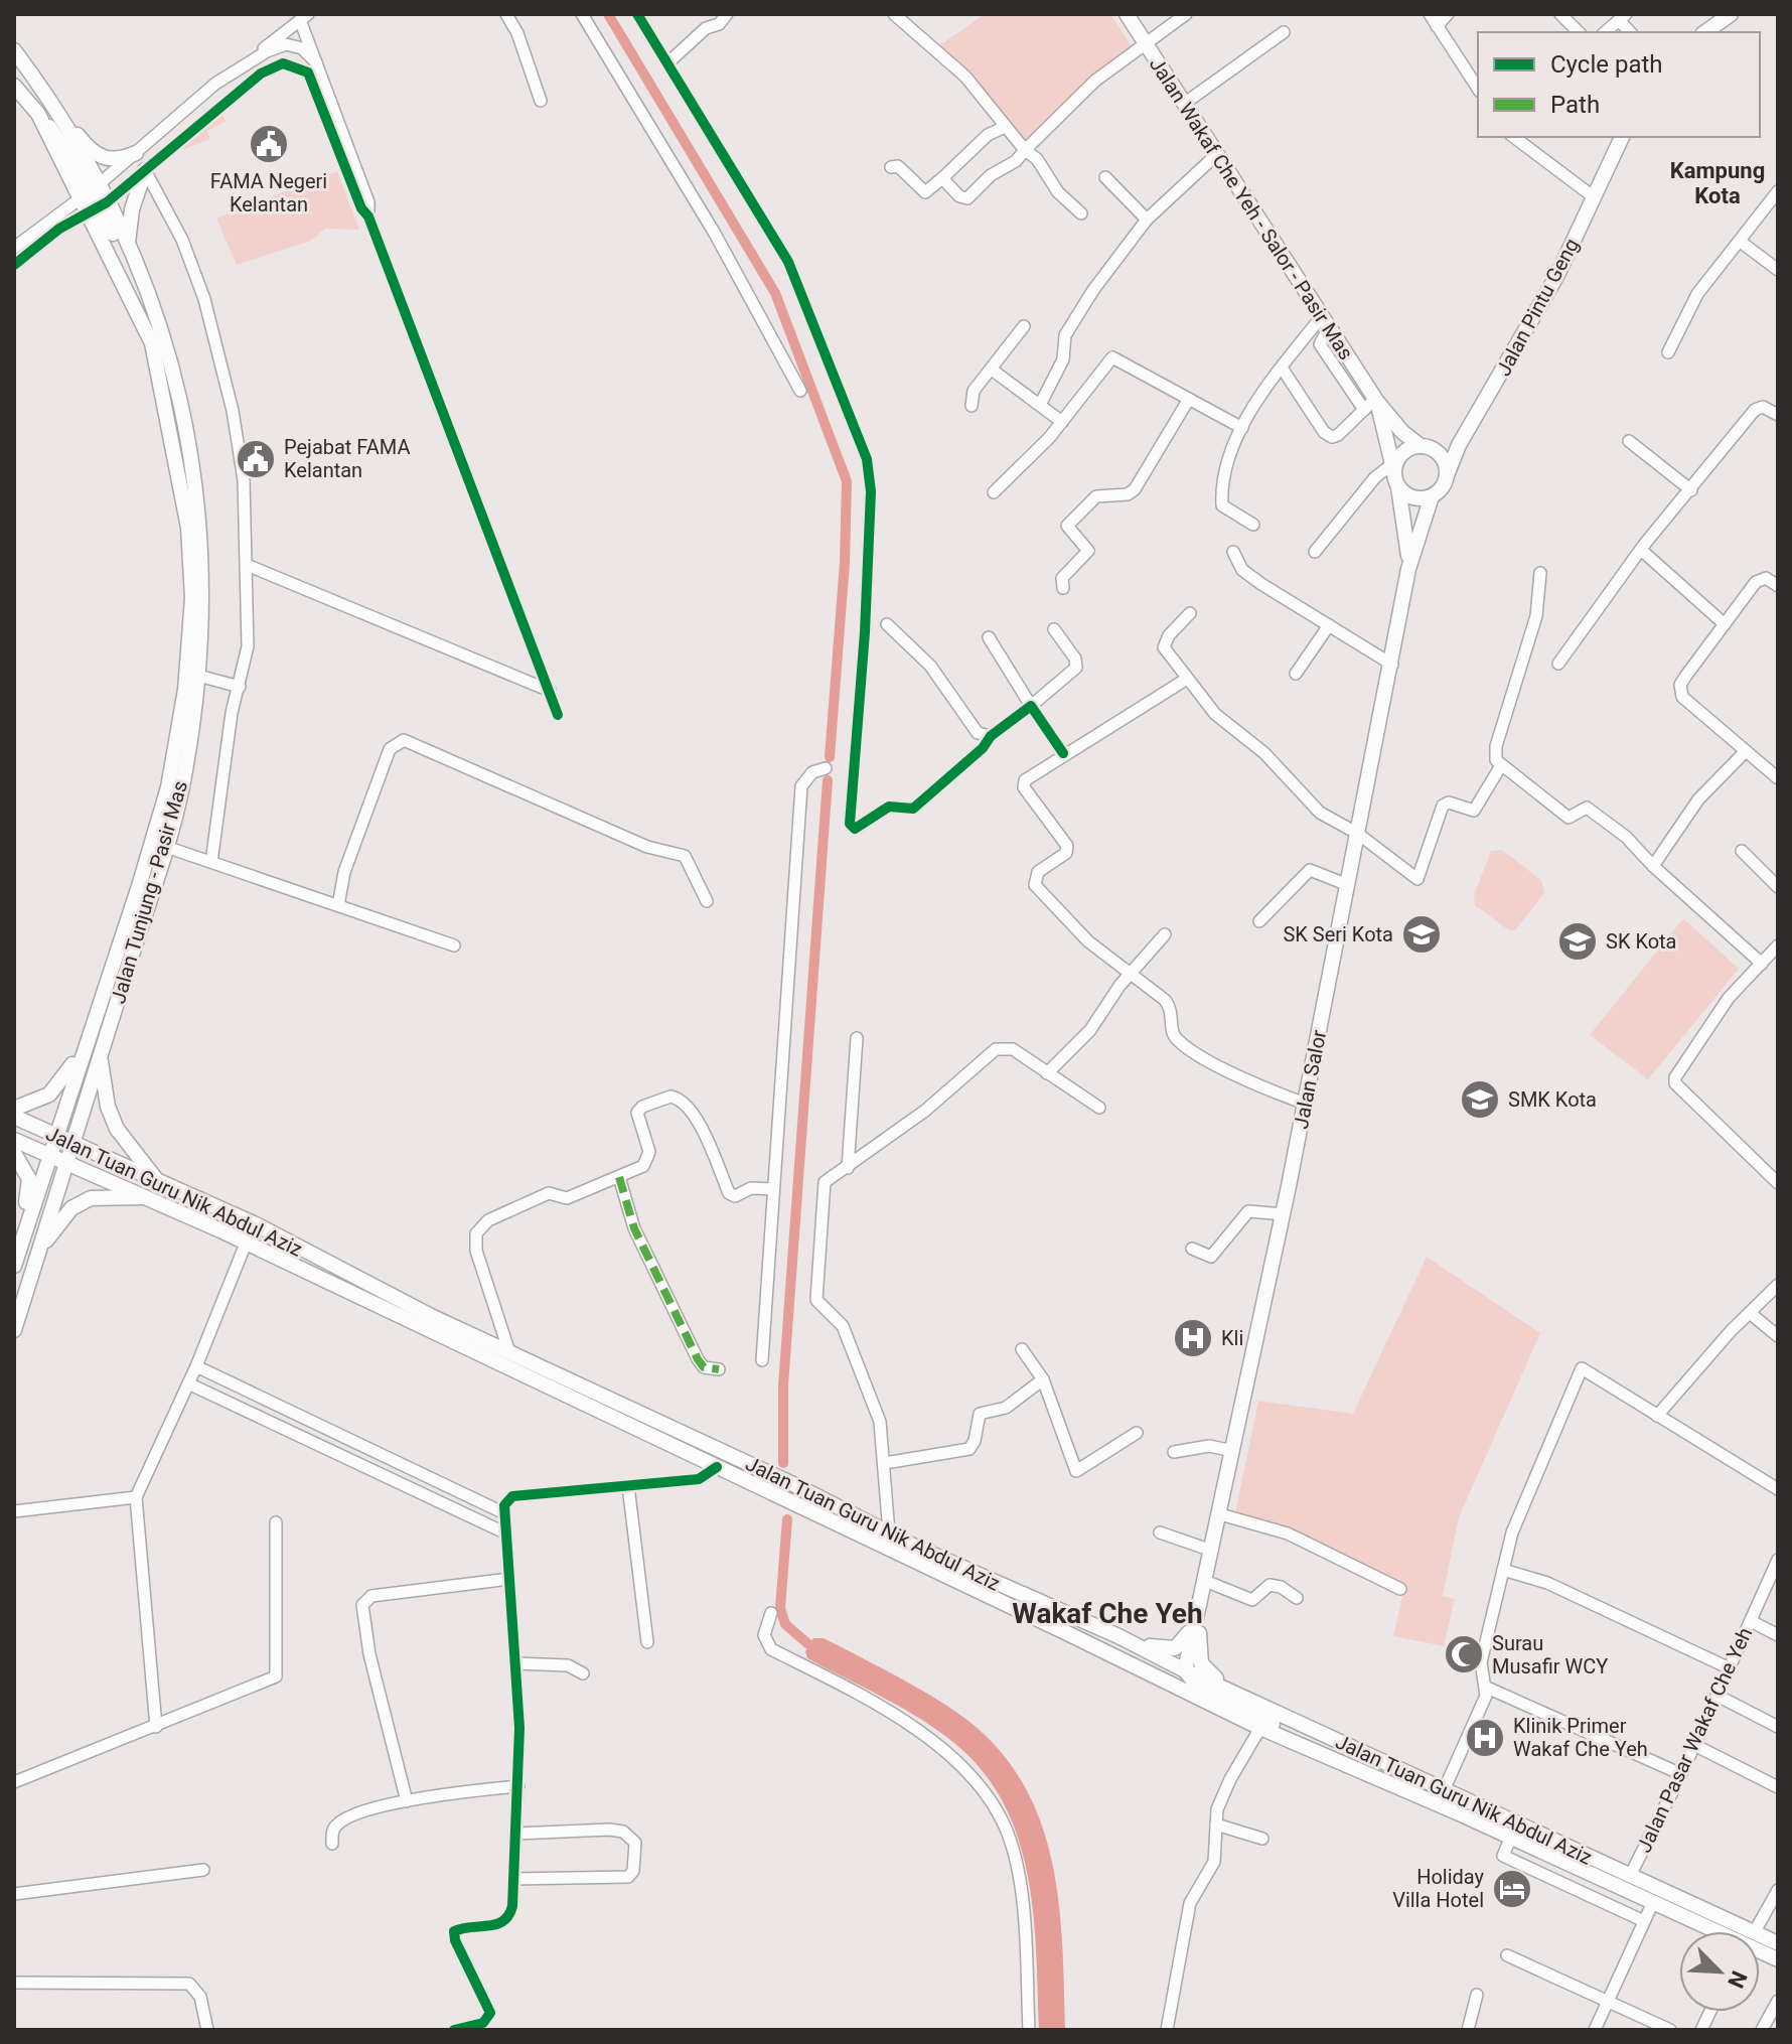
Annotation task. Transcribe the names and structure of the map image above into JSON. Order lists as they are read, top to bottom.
{
  "streets": {
    "main road": [
      "Jalan Wakaf Che Yeh - Salor - Pasir Mas",
      "Jalan Pintu Geng",
      "Jalan Tunjung - Pasir Mas",
      "Jalan Salor",
      "Jalan Tuan Guru Nik Abdul Aziz"
    ],
    "street": ["Jalan Pasar Wakaf Che Yeh"]
  },
  "crossings": [
    ["Jalan Wakaf Che Yeh - Salor - Pasir Mas", "Jalan Pintu Geng"],
    ["Jalan Wakaf Che Yeh - Salor - Pasir Mas", "Jalan Salor"],
    ["Jalan Pintu Geng", "Jalan Salor"],
    ["Jalan Tunjung - Pasir Mas", "Jalan Tuan Guru Nik Abdul Aziz"],
    ["Jalan Salor", "Jalan Tuan Guru Nik Abdul Aziz"],
    ["Jalan Tuan Guru Nik Abdul Aziz", "Jalan Pasar Wakaf Che Yeh"]
  ],
  "districts": ["Kampung Kota", "Wakaf Che Yeh"],
  "places": {
    "public building": ["FAMA Negeri Kelantan", "Pejabat FAMA Kelantan"],
    "school or university": ["SK Seri Kota", "SK Kota", "SMK Kota"],
    "hospital": ["Kli", "Klinik Primer Wakaf Che Yeh"],
    "mosque": ["Surau Musafir WCY"],
    "hotel": ["Holiday Villa Hotel"]
  },
  "legend": ["Cycle path", "Path"],
  "north": "bottom right"
}
